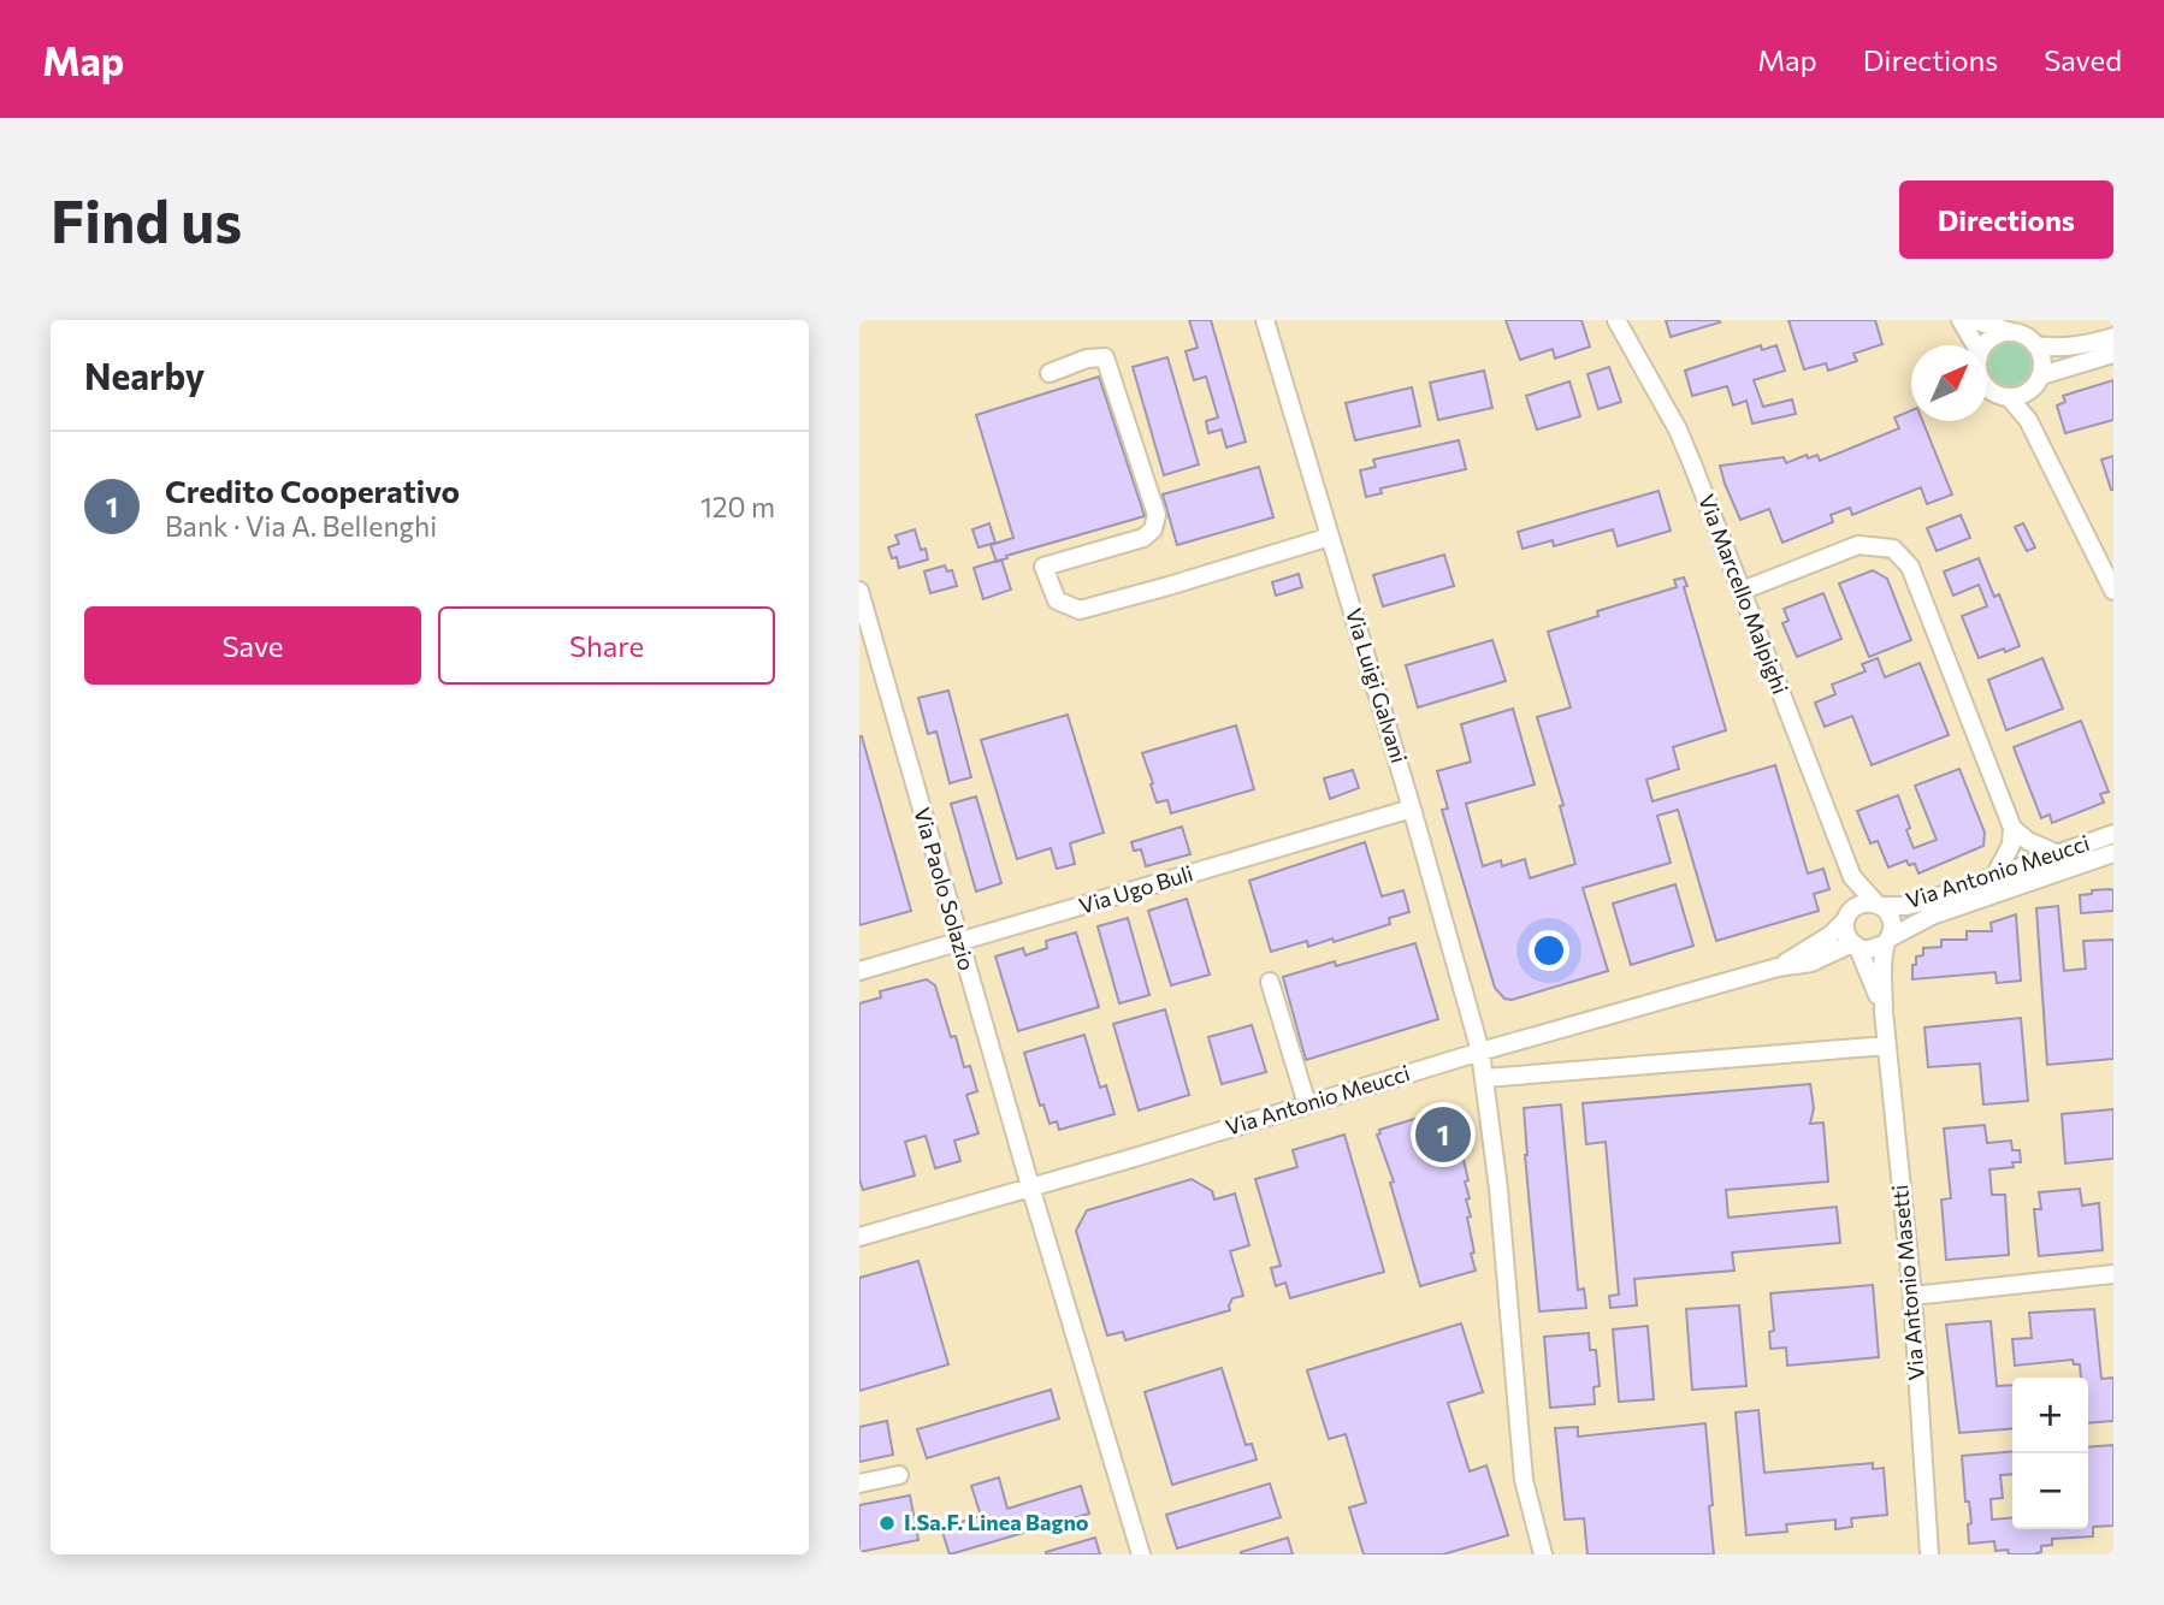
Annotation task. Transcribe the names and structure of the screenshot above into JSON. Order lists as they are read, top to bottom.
{
  "streets": {
    "street": [
      "Via Marcello Malpighi",
      "Via Luigi Galvani",
      "Via Antonio Meucci",
      "Via Paolo Solazio",
      "Via Ugo Buli",
      "Via Antonio Masetti"
    ]
  },
  "crossings": [
    ["Via Marcello Malpighi", "Via Antonio Meucci"],
    ["Via Marcello Malpighi", "Via Antonio Masetti"],
    ["Via Luigi Galvani", "Via Antonio Meucci"],
    ["Via Luigi Galvani", "Via Ugo Buli"],
    ["Via Antonio Meucci", "Via Paolo Solazio"],
    ["Via Antonio Meucci", "Via Antonio Masetti"],
    ["Via Paolo Solazio", "Via Ugo Buli"]
  ],
  "places": ["I.Sa.F. Linea Bagno"],
  "north": "top right",
  "page": {
    "header": "Map",
    "nav": ["Map", "Directions", "Saved"],
    "buttons": [
      "Directions",
      ["Save", "Share"]
    ],
    "title": "Find us",
    "heading": "Nearby",
    "list": [
      {
        "mark": "1",
        "name": "Credito Cooperativo",
        "note": "Bank · Via A. Bellenghi",
        "value": "120 m"
      }
    ],
    "pins": "1",
    "map_buttons": ["+", "−"]
  }
}
